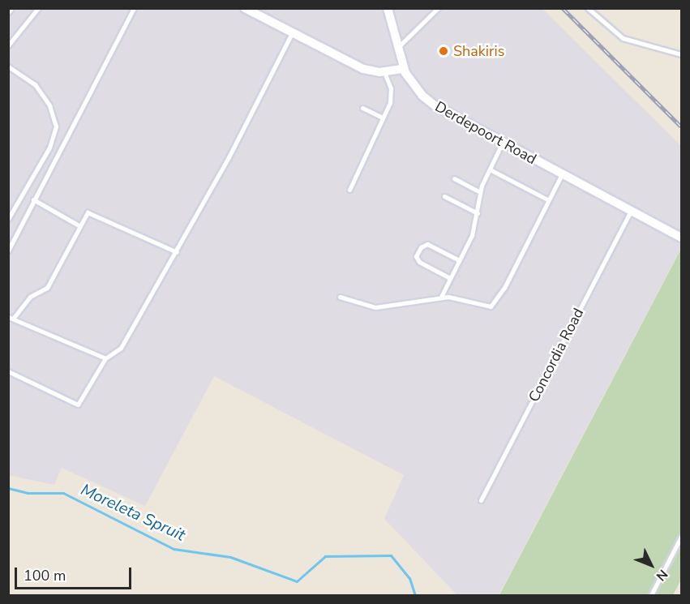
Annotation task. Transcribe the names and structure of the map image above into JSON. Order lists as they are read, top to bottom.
{
  "streets": {
    "street": ["Derdepoort Road"],
    "lane": ["Concordia Road"]
  },
  "crossings": [
    ["Derdepoort Road", "Concordia Road"]
  ],
  "water": ["Moreleta Spruit"],
  "places": ["Shakiris"],
  "scale_bar": "100 m",
  "north": "bottom right"
}
